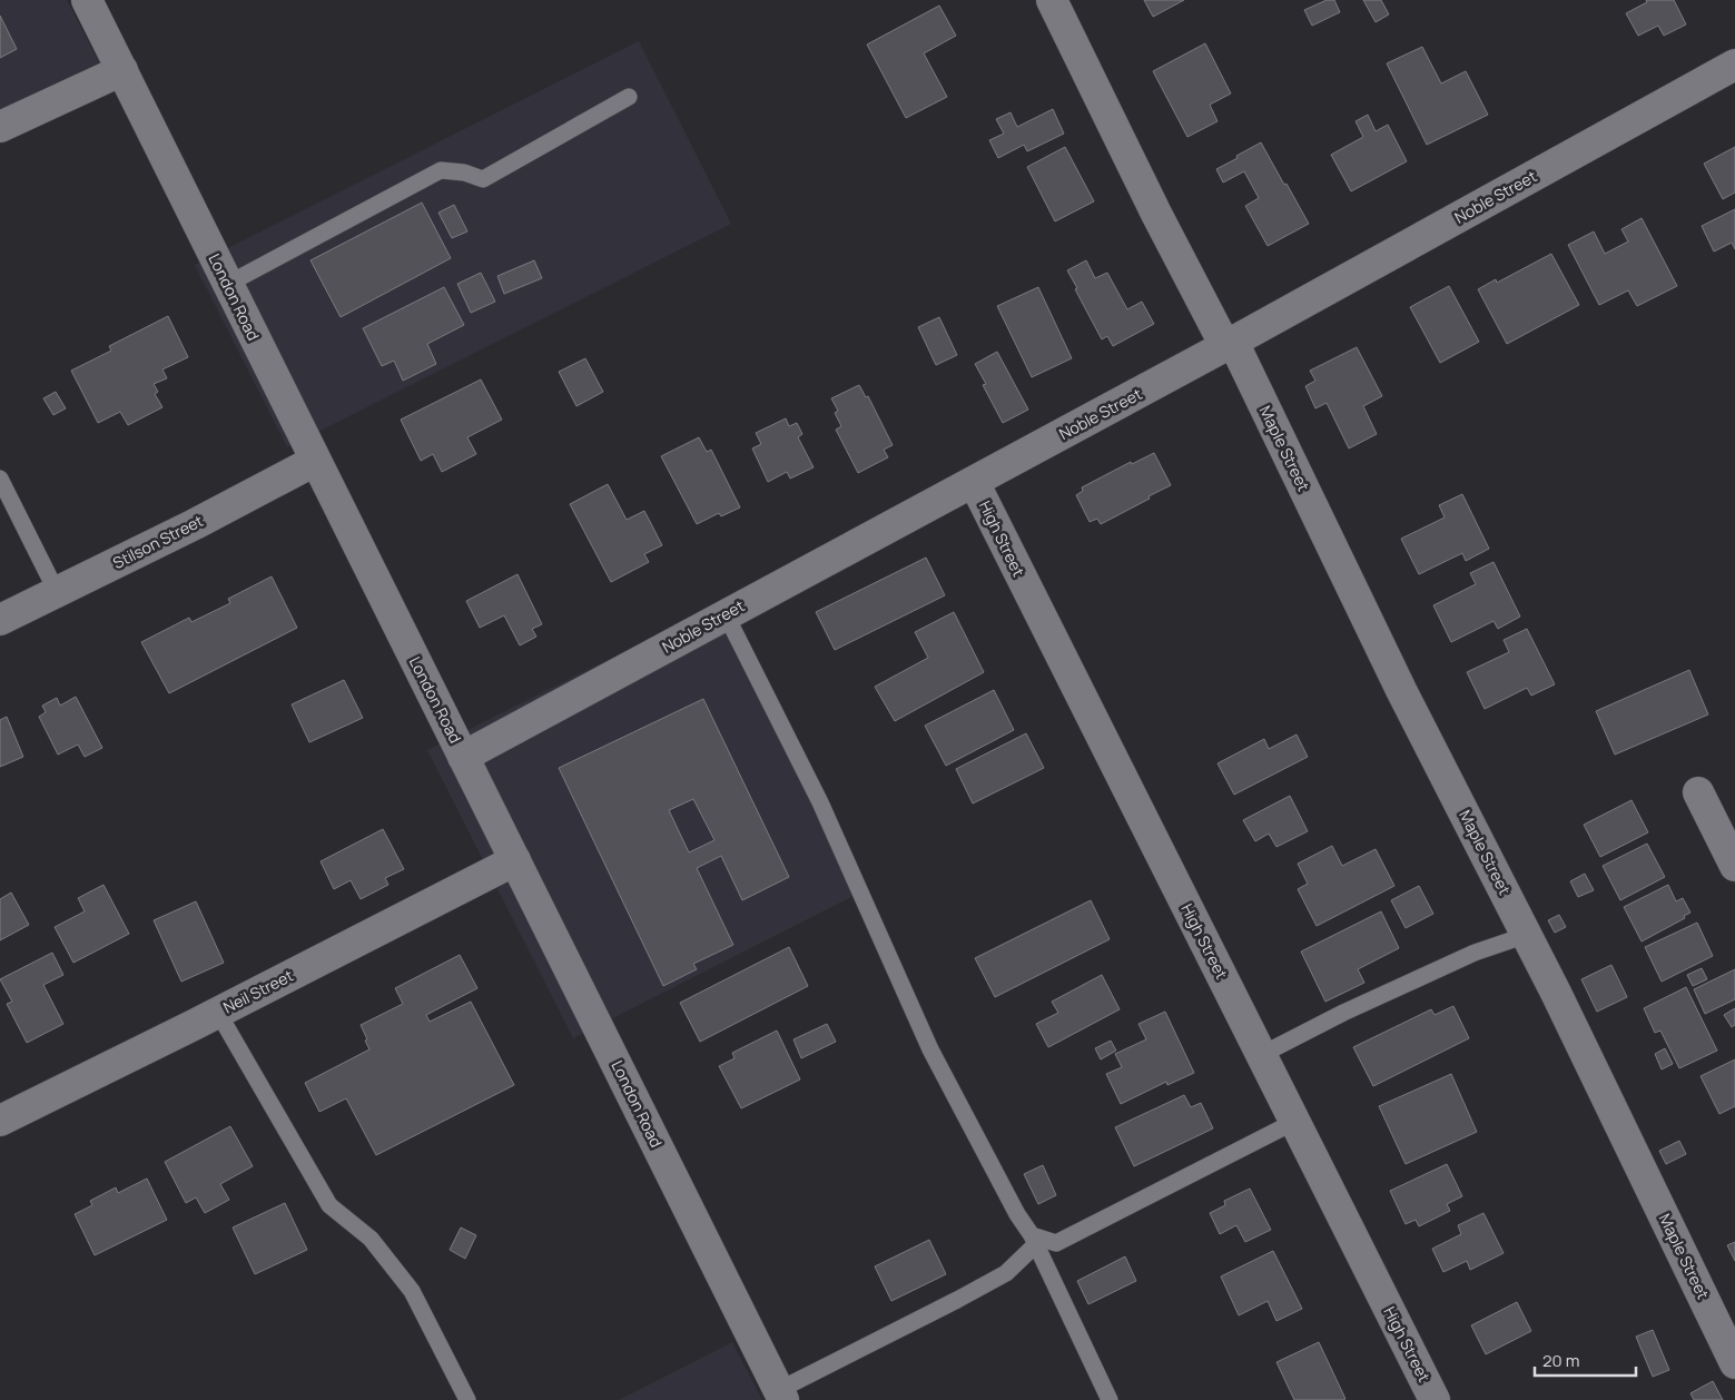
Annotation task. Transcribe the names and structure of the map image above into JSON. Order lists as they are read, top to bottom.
{
  "streets": {
    "street": [
      "Noble Street",
      "London Road",
      "Maple Street",
      "High Street",
      "Stilson Street",
      "Neil Street"
    ]
  },
  "crossings": [
    ["Noble Street", "London Road"],
    ["Noble Street", "Maple Street"],
    ["Noble Street", "High Street"],
    ["London Road", "Stilson Street"],
    ["London Road", "Neil Street"]
  ],
  "scale_bar": "20 m"
}
